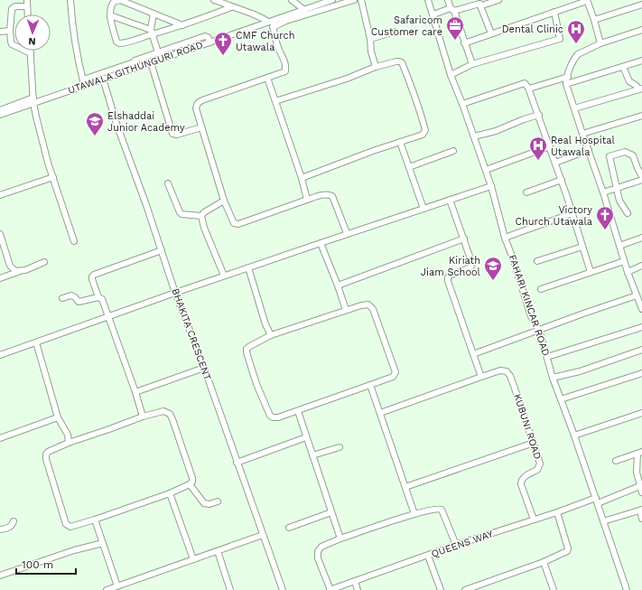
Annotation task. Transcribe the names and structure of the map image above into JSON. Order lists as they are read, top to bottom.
{
  "streets": {
    "street": [
      "UTAWALA GITHUNGURI ROAD",
      "FAHARI KINCAR ROAD",
      "BHAKITA CRESCENT",
      "KUBUNI ROAD",
      "QUEENS WAY"
    ]
  },
  "crossings": [
    ["UTAWALA GITHUNGURI ROAD", "BHAKITA CRESCENT"],
    ["FAHARI KINCAR ROAD", "QUEENS WAY"],
    ["KUBUNI ROAD", "QUEENS WAY"]
  ],
  "places": {
    "office": ["Safaricom Customer care"],
    "hospital": ["Dental Clinic", "Real Hospital Utawala"],
    "church": ["CMF Church Utawala", "Victory Church Utawala"],
    "school or university": ["Elshaddai Junior Academy", "Kiriath Jiam School"]
  },
  "scale_bar": "100 m",
  "north": "bottom"
}
